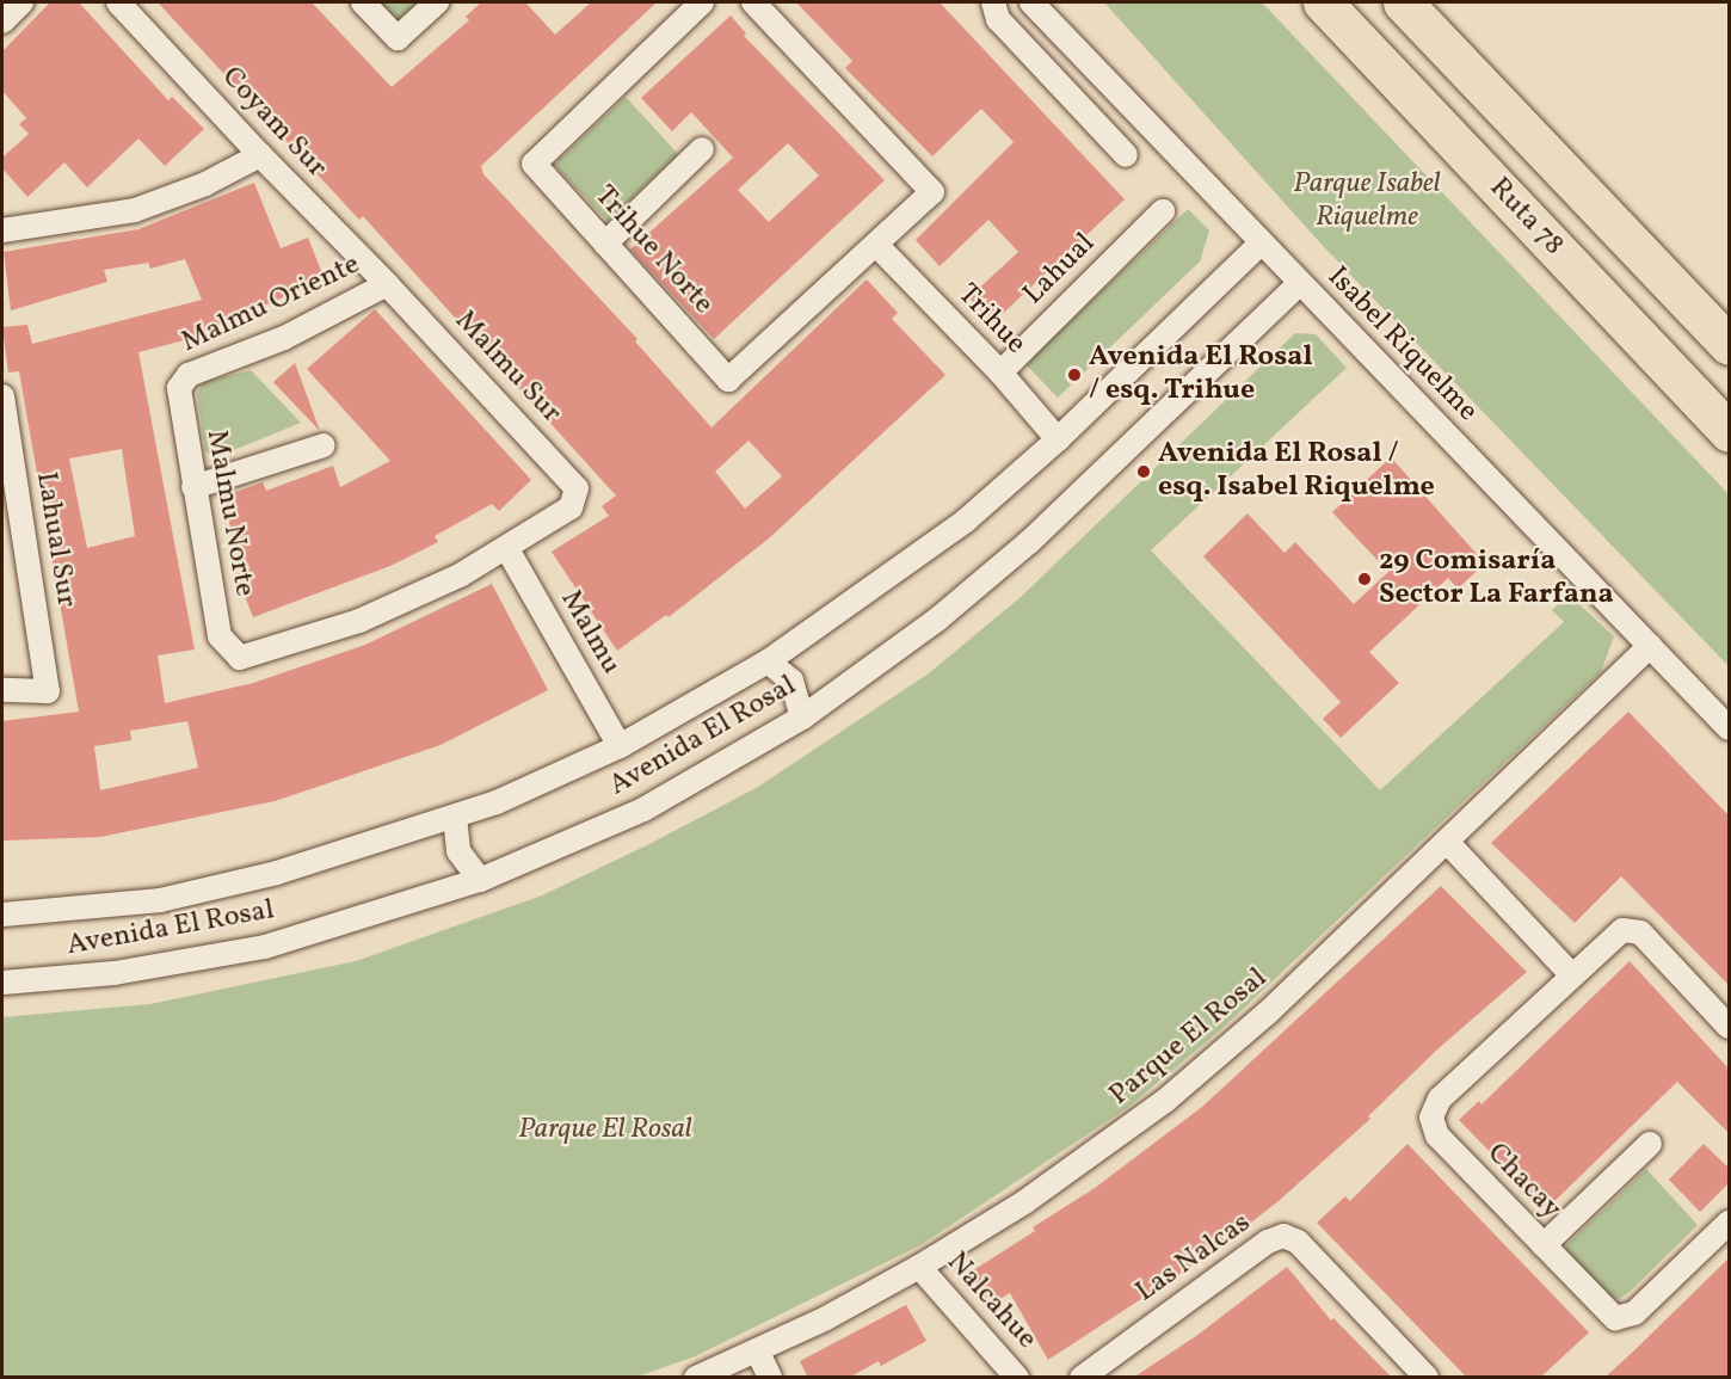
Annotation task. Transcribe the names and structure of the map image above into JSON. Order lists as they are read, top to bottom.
{
  "streets": {
    "highway": ["Ruta 78"],
    "street": [
      "Coyam Sur",
      "Trihue Norte",
      "Lahual",
      "Malmu Oriente",
      "Trihue",
      "Isabel Riquelme",
      "Malmu Sur",
      "Malmu Norte",
      "Lahual Sur",
      "Malmu",
      "Avenida El Rosal",
      "Parque El Rosal",
      "Chacay",
      "Las Nalcas",
      "Nalcahue"
    ]
  },
  "crossings": [
    ["Coyam Sur", "Malmu Oriente"],
    ["Coyam Sur", "Malmu Sur"],
    ["Trihue Norte", "Trihue"],
    ["Lahual", "Trihue"],
    ["Malmu Oriente", "Malmu Sur"],
    ["Malmu Oriente", "Malmu Norte"],
    ["Trihue", "Avenida El Rosal"],
    ["Isabel Riquelme", "Avenida El Rosal"],
    ["Isabel Riquelme", "Parque El Rosal"],
    ["Malmu Sur", "Malmu Norte"],
    ["Malmu Sur", "Malmu"],
    ["Malmu Norte", "Malmu"],
    ["Malmu", "Avenida El Rosal"],
    ["Parque El Rosal", "Nalcahue"]
  ],
  "parks": ["Parque Isabel Riquelme", "Parque El Rosal"],
  "places": ["Avenida El Rosal / esq. Trihue", "Avenida El Rosal / esq. Isabel Riquelme", "29 Comisaría Sector La Farfana"]
}
